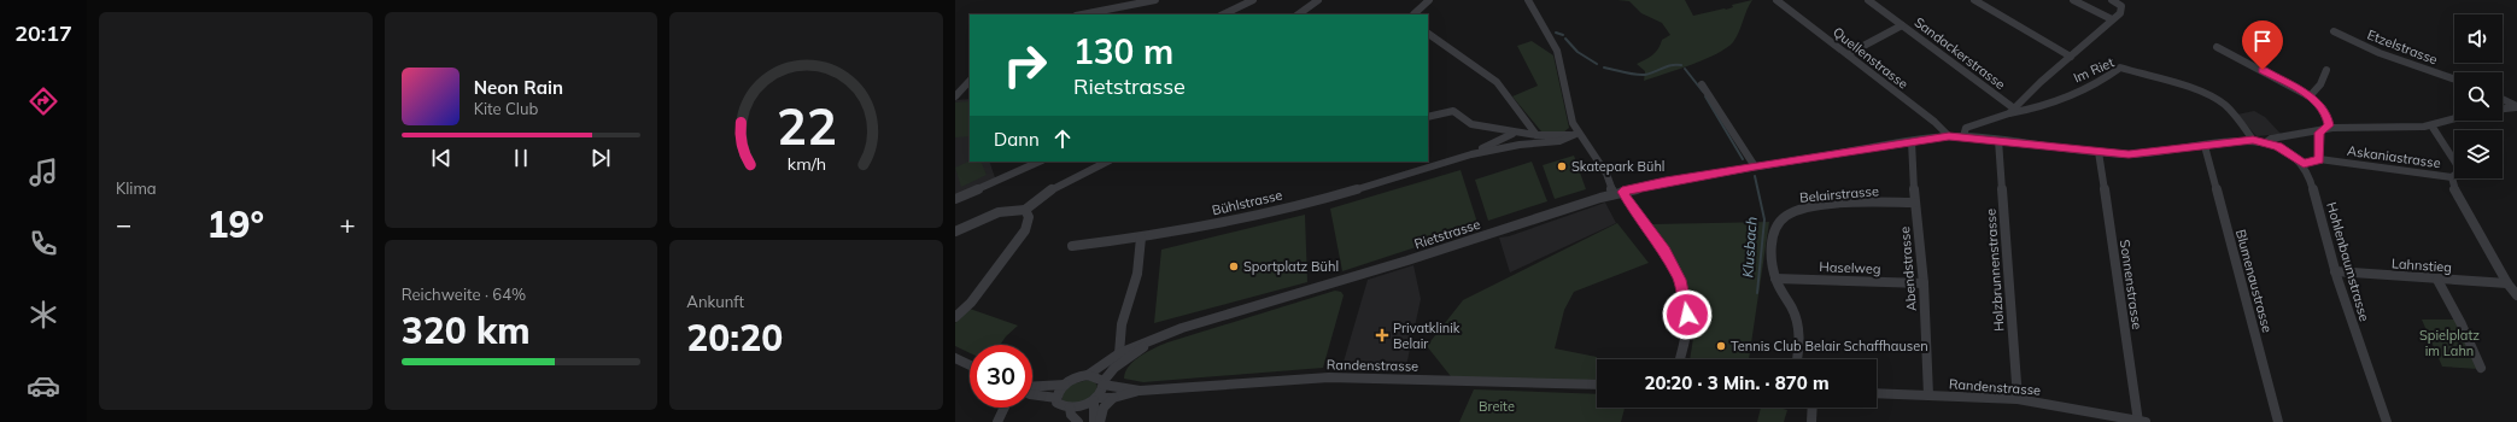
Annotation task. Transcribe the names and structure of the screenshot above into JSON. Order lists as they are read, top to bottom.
{
  "streets": {
    "street": [
      "Etzelstrasse",
      "Sandackerstrasse",
      "Quellenstrasse",
      "Im Riet",
      "Askaniastrasse",
      "Belairstrasse",
      "Bühlstrasse",
      "Rietstrasse",
      "Hohlenbaumstrasse",
      "Lahnstieg",
      "Haselweg",
      "Abendstrasse",
      "Holzbrunnenstrasse",
      "Blumenaustrasse",
      "Sonnenstrasse",
      "Randenstrasse"
    ]
  },
  "crossings": [
    ["Sandackerstrasse", "Im Riet"],
    ["Quellenstrasse", "Rietstrasse"],
    ["Im Riet", "Rietstrasse"],
    ["Askaniastrasse", "Hohlenbaumstrasse"],
    ["Belairstrasse", "Haselweg"],
    ["Belairstrasse", "Abendstrasse"],
    ["Rietstrasse", "Abendstrasse"],
    ["Rietstrasse", "Holzbrunnenstrasse"],
    ["Rietstrasse", "Blumenaustrasse"],
    ["Rietstrasse", "Sonnenstrasse"],
    ["Rietstrasse", "Randenstrasse"],
    ["Hohlenbaumstrasse", "Lahnstieg"],
    ["Haselweg", "Abendstrasse"],
    ["Abendstrasse", "Randenstrasse"],
    ["Holzbrunnenstrasse", "Randenstrasse"],
    ["Sonnenstrasse", "Randenstrasse"]
  ],
  "water": ["Klusbach"],
  "parks": ["Spielplatz im Lahn", "Breite"],
  "places": {
    "other": ["Skatepark Bühl", "Sportplatz Bühl", "Tennis Club Belair Schaffhausen"],
    "health": ["Privatklinik Belair"]
  },
  "page": {
    "tabs": "20:17",
    "tile": [
      "Klima",
      ["Reichweite · 64%", "320 km"],
      ["Ankunft", "20:20"]
    ],
    "turn": ["130 m", "Rietstrasse"],
    "song": ["Neon Rain", "Kite Club"],
    "then": "Dann",
    "heat": ["−", "19°", "+"],
    "limit": "30",
    "trip": "20:20 · 3 Min. · 870 m",
    "gauge": ["22", "km/h"]
  }
}
